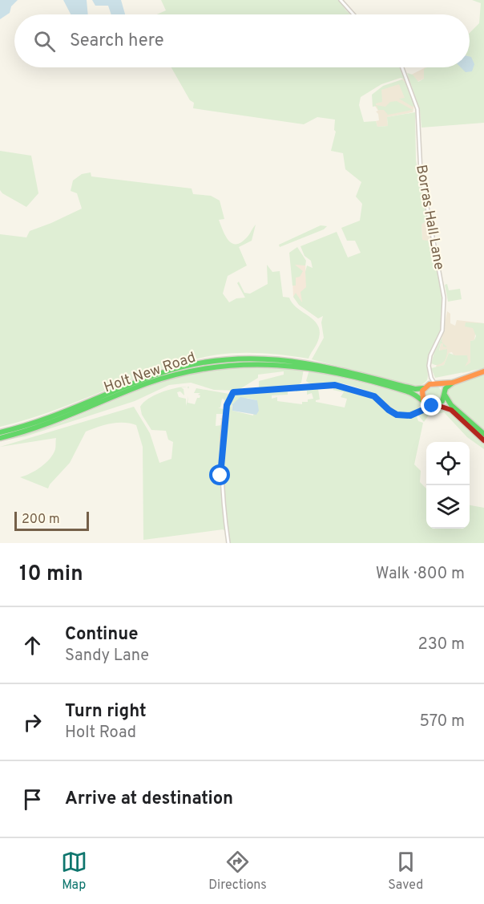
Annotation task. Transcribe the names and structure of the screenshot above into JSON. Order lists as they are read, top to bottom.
{
  "streets": {
    "main road": ["Holt New Road"],
    "street": ["Borras Hall Lane"]
  },
  "crossings": [
    ["Borras Hall Lane", "Holt New Road"]
  ],
  "scale_bar": "200 m",
  "page": {
    "search": "Search here",
    "scale": "200 m",
    "heading": ["10 min", "Walk · 800 m"],
    "list": [
      ["Continue", "Sandy Lane", "230 m"],
      ["Turn right", "Holt Road", "570 m"],
      "Arrive at destination"
    ],
    "nav": ["Map", "Directions", "Saved"]
  }
}
